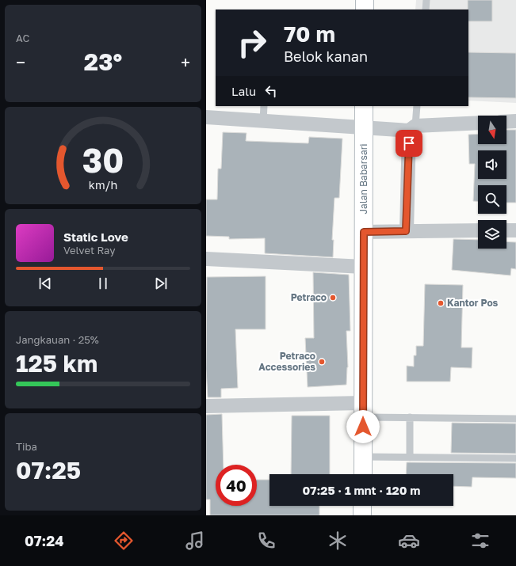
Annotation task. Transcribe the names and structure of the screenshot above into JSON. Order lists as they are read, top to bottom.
{
  "streets": {
    "street": ["Jalan Babarsari"]
  },
  "places": ["Petraco", "Kantor Pos", "Petraco Accessories"],
  "north": "bottom",
  "page": {
    "tile": [
      "AC",
      ["Jangkauan · 25%", "125 km"],
      ["Tiba", "07:25"]
    ],
    "turn": ["70 m", "Belok kanan"],
    "heat": ["−", "23°", "+"],
    "then": "Lalu",
    "song": ["Static Love", "Velvet Ray"],
    "limit": "40",
    "trip": "07:25 · 1 mnt · 120 m",
    "tabs": "07:24",
    "gauge": ["30", "km/h"]
  }
}
